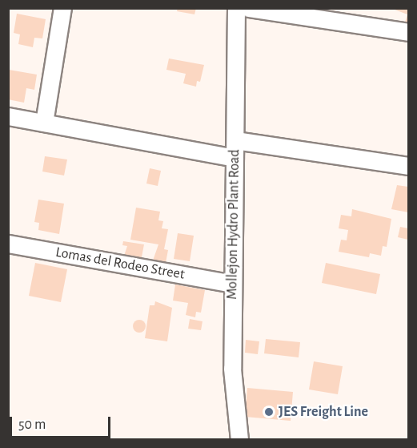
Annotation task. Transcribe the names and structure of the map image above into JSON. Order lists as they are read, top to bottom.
{
  "streets": {
    "street": ["Mollejon Hydro Plant Road", "Lomas del Rodeo Street"]
  },
  "crossings": [
    ["Mollejon Hydro Plant Road", "Lomas del Rodeo Street"]
  ],
  "places": ["JES Freight Line"],
  "scale_bar": "50 m"
}
